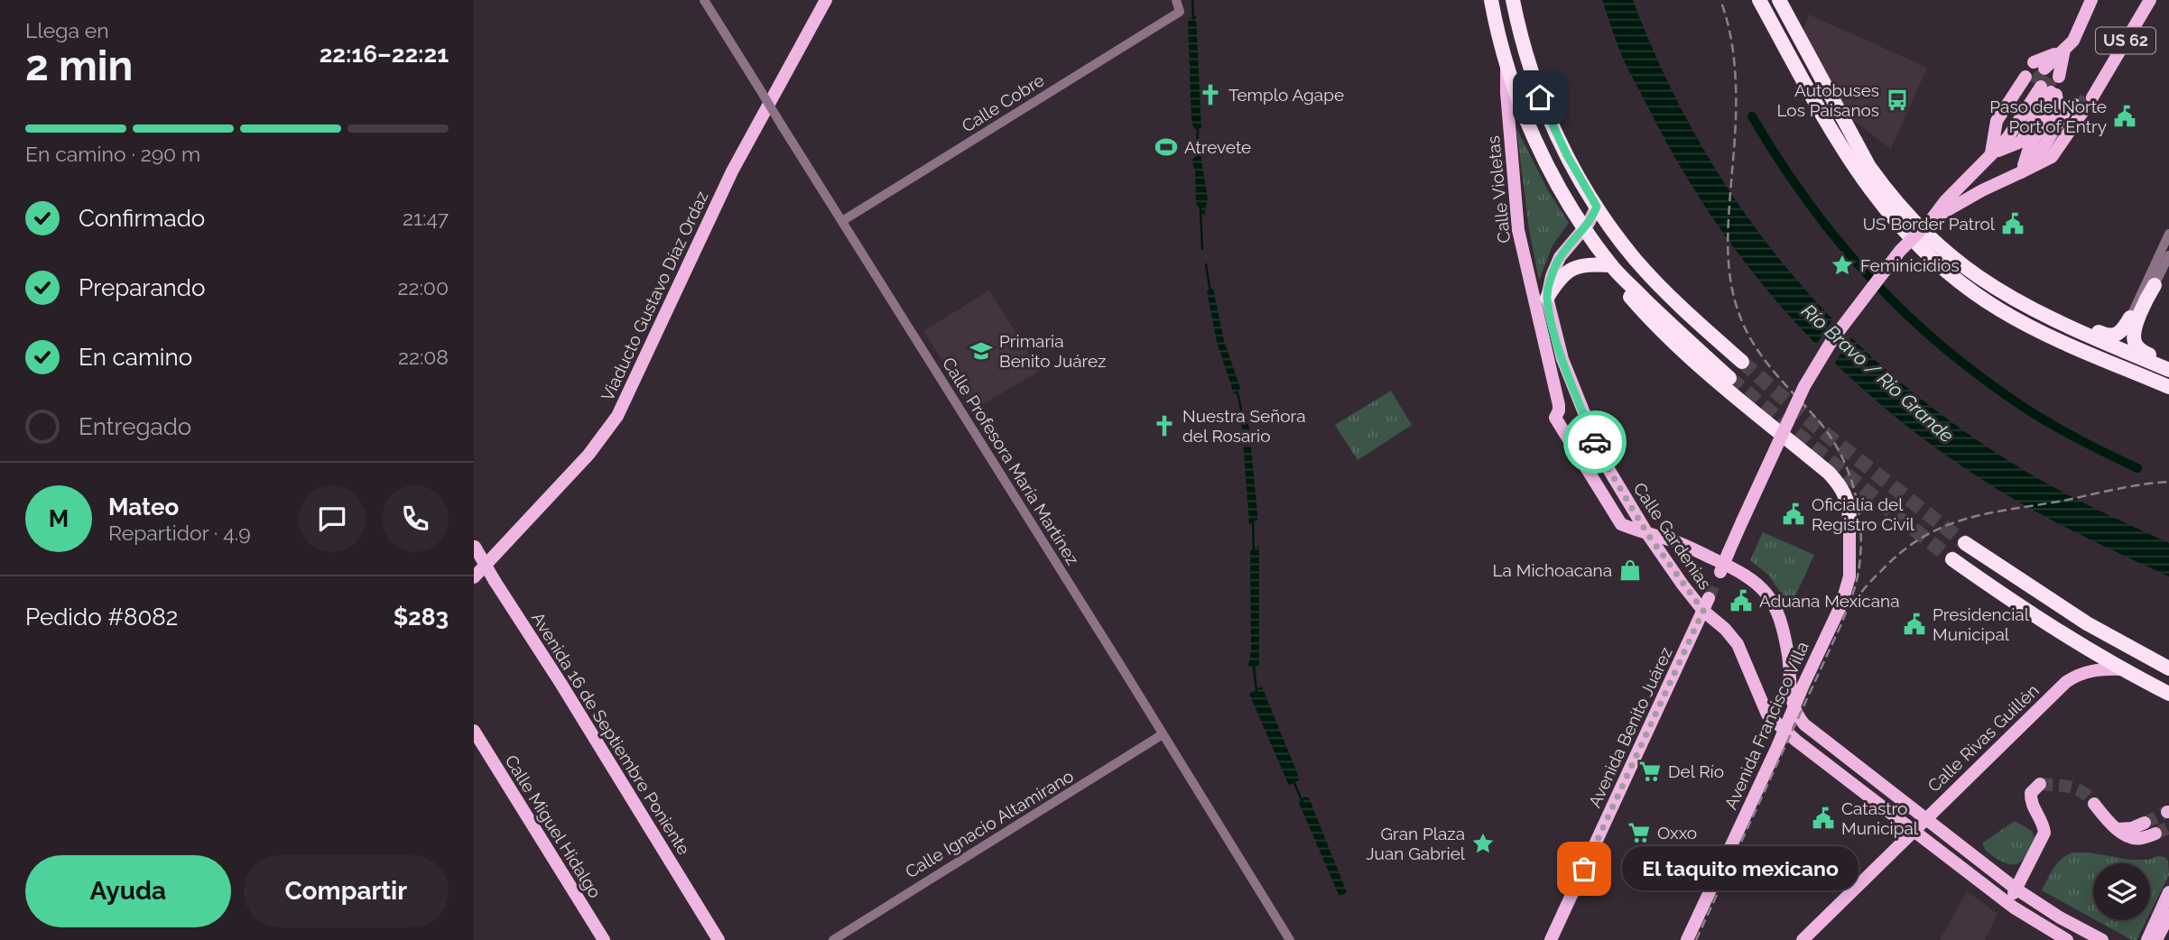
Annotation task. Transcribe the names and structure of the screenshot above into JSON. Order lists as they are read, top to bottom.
{
  "streets": {
    "main road": [
      "US 62",
      "Calle Violetas",
      "Viaducto Gustavo Díaz Ordaz",
      "Calle Gardenias",
      "Avenida Francisco Villa",
      "Avenida Benito Juárez",
      "Avenida 16 de Septiembre Poniente",
      "Calle Rivas Guillén",
      "Calle Miguel Hidalgo"
    ],
    "street": ["Calle Cobre", "Calle Profesora María Martínez", "Calle Ignacio Altamirano"]
  },
  "crossings": [
    ["Calle Cobre", "Calle Profesora María Martínez"],
    ["Calle Violetas", "Calle Gardenias"],
    ["Calle Profesora María Martínez", "Calle Ignacio Altamirano"],
    ["Calle Gardenias", "Avenida Francisco Villa"],
    ["Calle Gardenias", "Avenida Benito Juárez"],
    ["Calle Gardenias", "Calle Rivas Guillén"]
  ],
  "water": ["Río Bravo / Rio Grande"],
  "places": {
    "church": ["Templo Agape", "Nuestra Señora del Rosario"],
    "bus stop": ["Autobuses Los Paisanos"],
    "public building": [
      "Paso del Norte Port of Entry",
      "US Border Patrol",
      "Oficialía del Registro Civil",
      "Aduana Mexicana",
      "Presidencial Municipal",
      "Catastro Municipal"
    ],
    "sports": ["Atrevete"],
    "place": ["Feminicidios", "Gran Plaza Juan Gabriel"],
    "school or university": ["Primaria Benito Juárez"],
    "shop": ["La Michoacana"],
    "supermarket": ["Del Río", "Oxxo"],
    "other": ["El taquito mexicano"]
  },
  "page": {
    "heading": ["2 min", "Llega en", "22:16–22:21"],
    "panel": [
      "Mateo",
      "Repartidor · 4.9",
      "Pedido #8082",
      "$283"
    ],
    "bar": "En camino · 290 m",
    "list": [
      ["Confirmado", "21:47"],
      ["Preparando", "22:00"],
      ["En camino", "22:08"],
      "Entregado"
    ],
    "round": "M",
    "buttons": ["Ayuda", "Compartir"],
    "bubble": "El taquito mexicano"
  }
}
